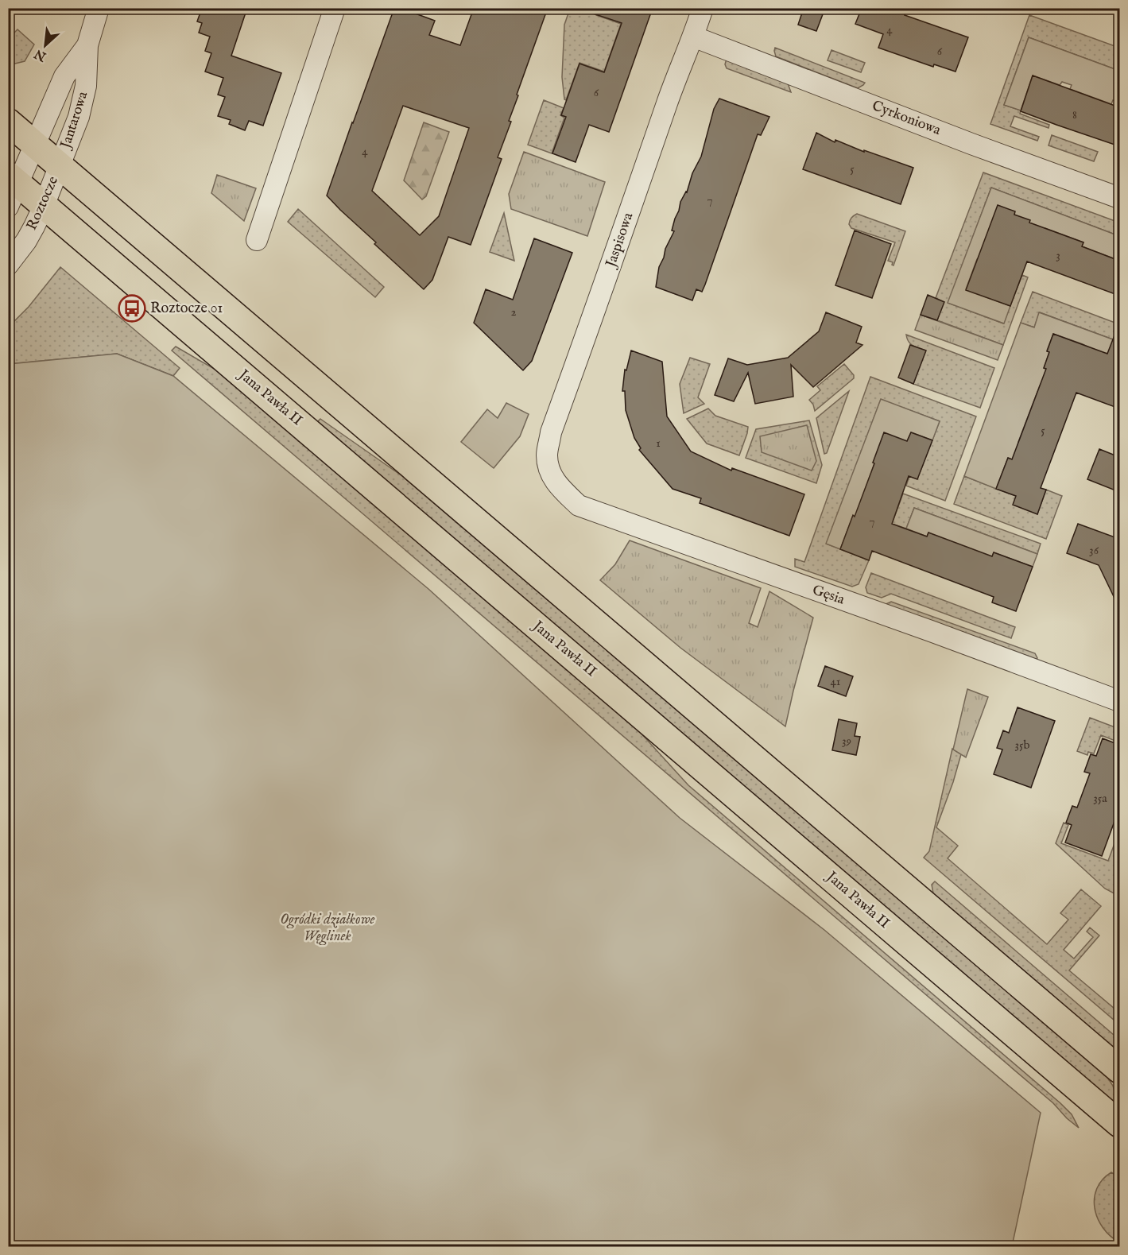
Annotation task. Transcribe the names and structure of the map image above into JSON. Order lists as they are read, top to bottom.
{
  "streets": {
    "main road": ["Jana Pawła II"],
    "street": [
      "Cyrkoniowa",
      "Jantarowa",
      "Roztocze",
      "Jaspisowa",
      "Gęsia"
    ]
  },
  "crossings": [
    ["Cyrkoniowa", "Jaspisowa"],
    ["Jantarowa", "Roztocze"],
    ["Roztocze", "Jana Pawła II"],
    ["Jaspisowa", "Gęsia"]
  ],
  "parks": ["Ogródki działkowe Węglinek"],
  "places": {
    "bus stop": ["Roztocze 01"]
  },
  "house_numbers": [
    "4",
    "6",
    "6",
    "8",
    "4",
    "5",
    "7",
    "3",
    "2",
    "5",
    "1",
    "7",
    "36",
    "41",
    "39",
    "35b",
    "35a"
  ],
  "north": "bottom left"
}
